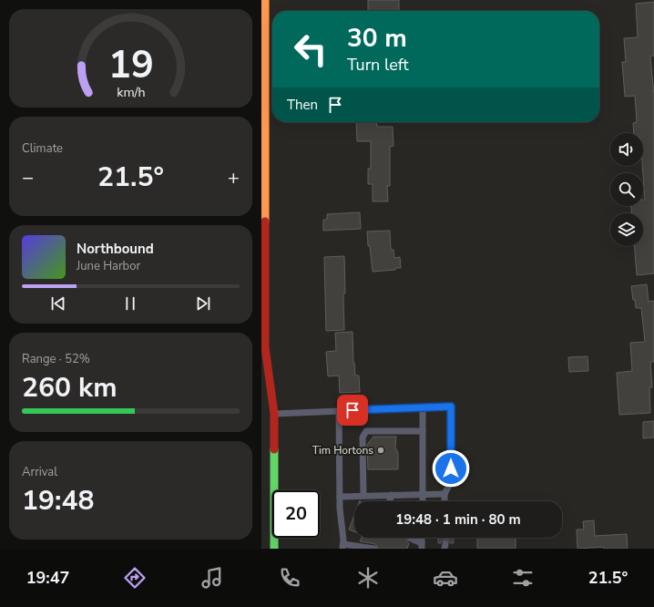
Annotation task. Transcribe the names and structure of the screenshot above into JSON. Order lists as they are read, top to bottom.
{
  "places": ["Tim Hortons"],
  "page": {
    "turn": ["30 m", "Turn left"],
    "then": "Then",
    "tile": [
      "Climate",
      ["Range · 52%", "260 km"],
      ["Arrival", "19:48"]
    ],
    "heat": ["−", "21.5°", "+"],
    "song": ["Northbound", "June Harbor"],
    "limit": "20",
    "trip": "19:48 · 1 min · 80 m",
    "tabs": ["19:47", "21.5°"],
    "gauge": ["19", "km/h"]
  }
}
